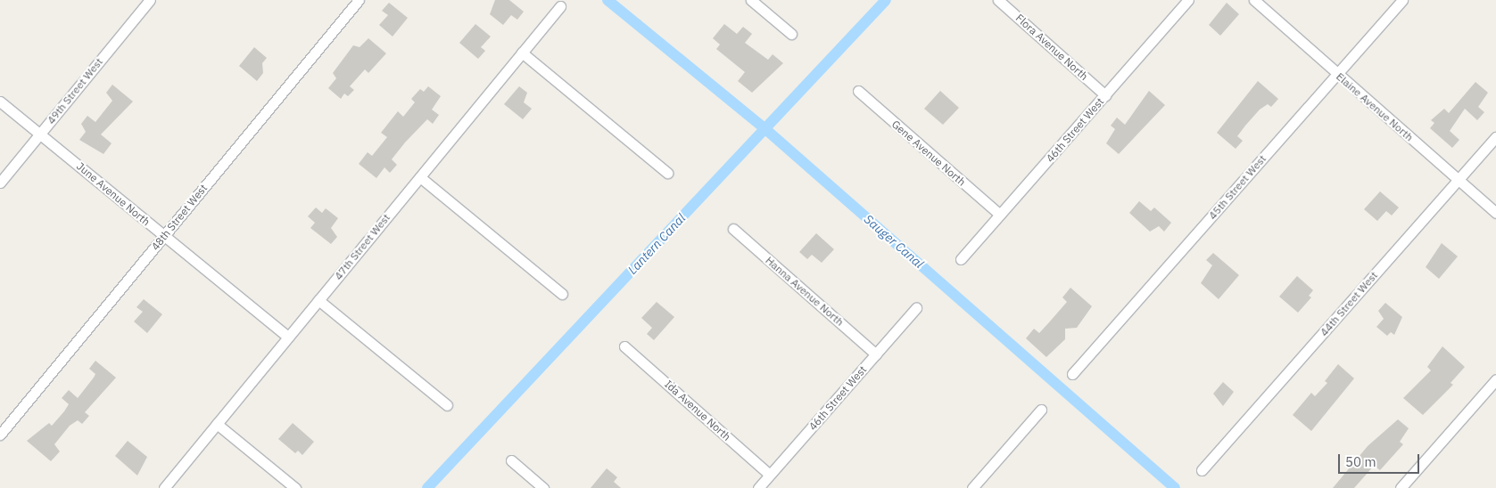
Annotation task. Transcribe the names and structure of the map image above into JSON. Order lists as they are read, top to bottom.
{
  "streets": {
    "street": [
      "Flora Avenue North",
      "49th Street West",
      "Elaine Avenue North",
      "46th Street West",
      "Gene Avenue North",
      "45th Street West",
      "June Avenue North",
      "48th Street West",
      "47th Street West",
      "Hanna Avenue North",
      "44th Street West",
      "Ida Avenue North"
    ]
  },
  "crossings": [
    ["Flora Avenue North", "46th Street West"],
    ["49th Street West", "June Avenue North"],
    ["Elaine Avenue North", "45th Street West"],
    ["Elaine Avenue North", "44th Street West"],
    ["46th Street West", "Gene Avenue North"],
    ["46th Street West", "Hanna Avenue North"],
    ["46th Street West", "Ida Avenue North"],
    ["June Avenue North", "48th Street West"],
    ["June Avenue North", "47th Street West"]
  ],
  "water": ["Sauger Canal", "Lantern Canal"],
  "scale_bar": "50 m"
}
